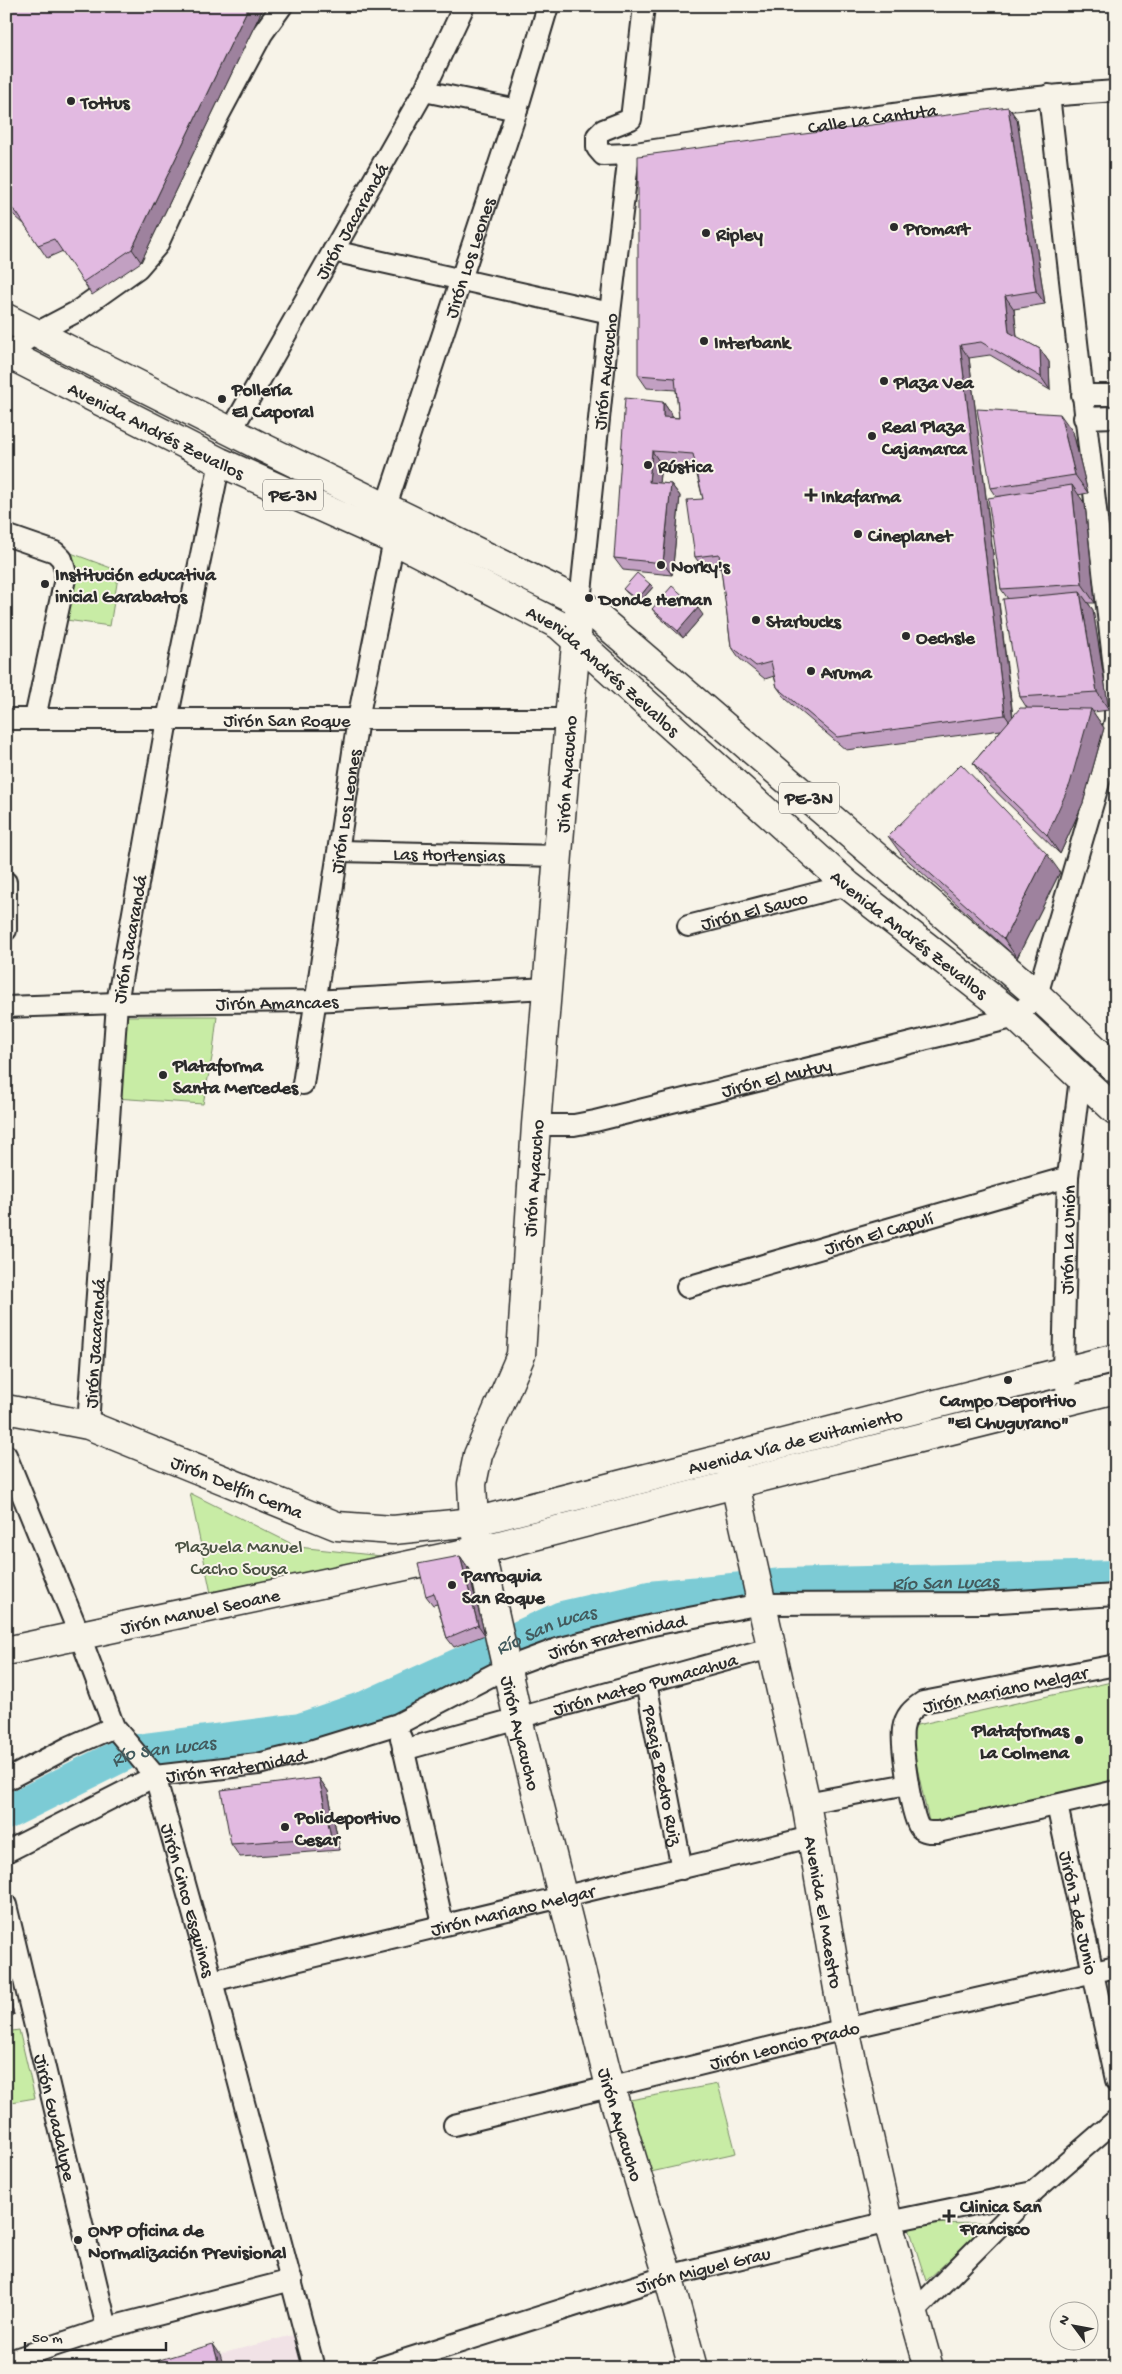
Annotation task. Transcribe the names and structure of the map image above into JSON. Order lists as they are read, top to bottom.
{
  "streets": {
    "main road": [
      "Jirón Ayacucho",
      "Avenida Andrés Zevallos",
      "PE-3N",
      "Avenida Vía de Evitamiento",
      "Jirón Delfín Cerna",
      "Jirón Manuel Seoane",
      "Avenida El Maestro"
    ],
    "street": [
      "Calle La Cantuta",
      "Jirón Jacarandá",
      "Jirón Los Leones",
      "Jirón San Roque",
      "Las Hortensias",
      "Jirón El Sauco",
      "Jirón Amancaes",
      "Jirón El Mutuy",
      "Jirón El Capulí",
      "Jirón La Unión",
      "Jirón Fraternidad",
      "Jirón Mateo Pumacahua",
      "Jirón Mariano Melgar",
      "Pasaje Pedro Ruiz",
      "Jirón Cinco Esquinas",
      "Jirón 7 de Junio",
      "Jirón Leoncio Prado",
      "Jirón Guadalupe",
      "Jirón Miguel Grau"
    ]
  },
  "crossings": [
    ["Calle La Cantuta", "Jirón Ayacucho"],
    ["Jirón Jacarandá", "Avenida Andrés Zevallos"],
    ["Jirón Jacarandá", "Jirón San Roque"],
    ["Jirón Jacarandá", "Jirón Amancaes"],
    ["Jirón Jacarandá", "Jirón Delfín Cerna"],
    ["Jirón Los Leones", "Avenida Andrés Zevallos"],
    ["Jirón Los Leones", "Jirón San Roque"],
    ["Jirón Los Leones", "Las Hortensias"],
    ["Jirón Los Leones", "Jirón Amancaes"],
    ["Jirón Ayacucho", "Avenida Andrés Zevallos"],
    ["Jirón Ayacucho", "Jirón San Roque"],
    ["Jirón Ayacucho", "Las Hortensias"],
    ["Jirón Ayacucho", "Jirón Amancaes"],
    ["Jirón Ayacucho", "Jirón El Mutuy"],
    ["Jirón Ayacucho", "Avenida Vía de Evitamiento"],
    ["Jirón Ayacucho", "Jirón Delfín Cerna"],
    ["Jirón Ayacucho", "Jirón Manuel Seoane"],
    ["Jirón Ayacucho", "Jirón Fraternidad"],
    ["Jirón Ayacucho", "Jirón Mateo Pumacahua"],
    ["Jirón Ayacucho", "Jirón Mariano Melgar"],
    ["Jirón Ayacucho", "Jirón Leoncio Prado"],
    ["Jirón Ayacucho", "Jirón Miguel Grau"],
    ["Avenida Andrés Zevallos", "Jirón El Sauco"],
    ["Avenida Andrés Zevallos", "Jirón El Mutuy"],
    ["Avenida Andrés Zevallos", "Jirón La Unión"],
    ["Jirón El Capulí", "Jirón La Unión"],
    ["Jirón La Unión", "Avenida Vía de Evitamiento"],
    ["Avenida Vía de Evitamiento", "Jirón Delfín Cerna"],
    ["Avenida Vía de Evitamiento", "Jirón Manuel Seoane"],
    ["Avenida Vía de Evitamiento", "Avenida El Maestro"],
    ["Jirón Manuel Seoane", "Jirón Cinco Esquinas"],
    ["Jirón Fraternidad", "Jirón Cinco Esquinas"],
    ["Jirón Fraternidad", "Avenida El Maestro"],
    ["Jirón Mateo Pumacahua", "Pasaje Pedro Ruiz"],
    ["Jirón Mateo Pumacahua", "Avenida El Maestro"],
    ["Jirón Mariano Melgar", "Pasaje Pedro Ruiz"],
    ["Jirón Mariano Melgar", "Jirón Cinco Esquinas"],
    ["Jirón Mariano Melgar", "Avenida El Maestro"],
    ["Jirón Mariano Melgar", "Jirón 7 de Junio"],
    ["Avenida El Maestro", "Jirón Leoncio Prado"],
    ["Avenida El Maestro", "Jirón Miguel Grau"],
    ["Jirón 7 de Junio", "Jirón Leoncio Prado"]
  ],
  "water": ["Río San Lucas"],
  "parks": ["Plazuela Manuel Cacho Sousa"],
  "places": {
    "other": [
      "Tottus",
      "Promart",
      "Ripley",
      "Interbank",
      "Plaza Vea",
      "Pollería El Caporal",
      "Real Plaza Cajamarca",
      "Rústica",
      "Cineplanet",
      "Norky's",
      "Institución educativa inicial Garabatos",
      "Donde Hernan",
      "Starbucks",
      "Oechsle",
      "Aruma",
      "Plataforma Santa Mercedes",
      "Campo Deportivo \"El Chugurano\"",
      "Parroquia San Roque",
      "Plataformas La Colmena",
      "Polideportivo Cesar",
      "ONP Oficina de Normalización Previsional"
    ],
    "health": ["Inkafarma", "Clinica San Francisco"]
  },
  "scale_bar": "50 m",
  "north": "top left"
}
